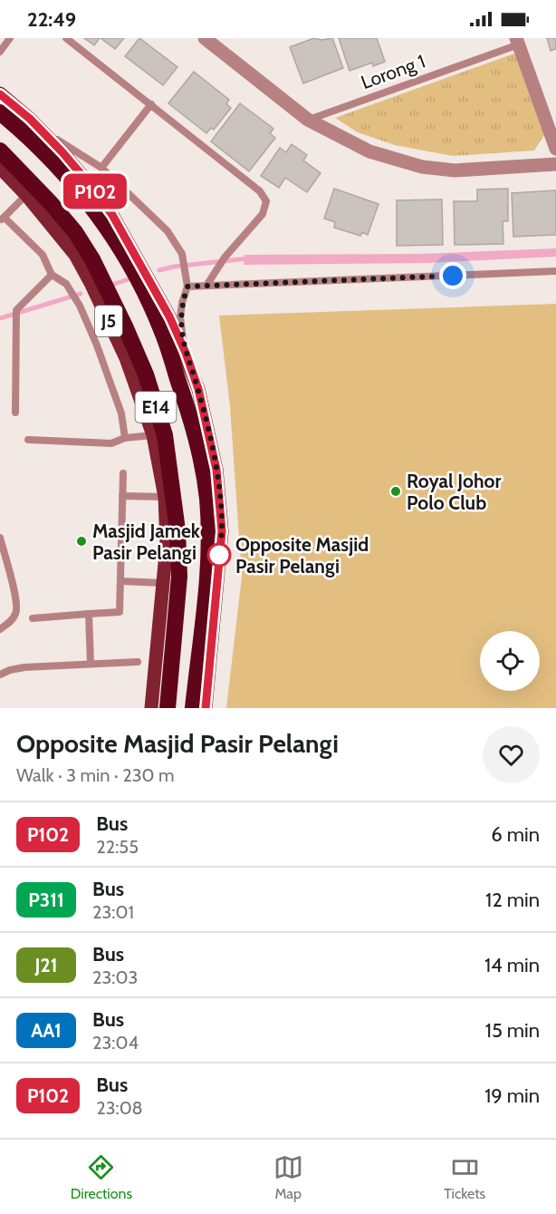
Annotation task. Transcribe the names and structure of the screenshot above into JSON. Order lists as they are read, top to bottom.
{
  "streets": {
    "highway": ["E14"],
    "main road": ["J5"],
    "lane": ["Lorong 1"]
  },
  "crossings": [
    ["J5", "E14"]
  ],
  "places": ["Royal Johor Polo Club", "Masjid Jamek Pasir Pelangi", "Opposite Masjid Pasir Pelangi"],
  "lines": ["bus line P102"],
  "page": {
    "status": "22:49",
    "on_map": "P102",
    "heading": ["Opposite Masjid Pasir Pelangi", "Walk · 3 min · 230 m"],
    "list": [
      {
        "mark": "P102",
        "name": "Bus",
        "note": "22:55",
        "value": "6 min"
      },
      {
        "mark": "P311",
        "name": "Bus",
        "note": "23:01",
        "value": "12 min"
      },
      {
        "mark": "J21",
        "name": "Bus",
        "note": "23:03",
        "value": "14 min"
      },
      {
        "mark": "AA1",
        "name": "Bus",
        "note": "23:04",
        "value": "15 min"
      },
      {
        "mark": "P102",
        "name": "Bus",
        "note": "23:08",
        "value": "19 min"
      }
    ],
    "tabs": ["Directions", "Map", "Tickets"]
  }
}
